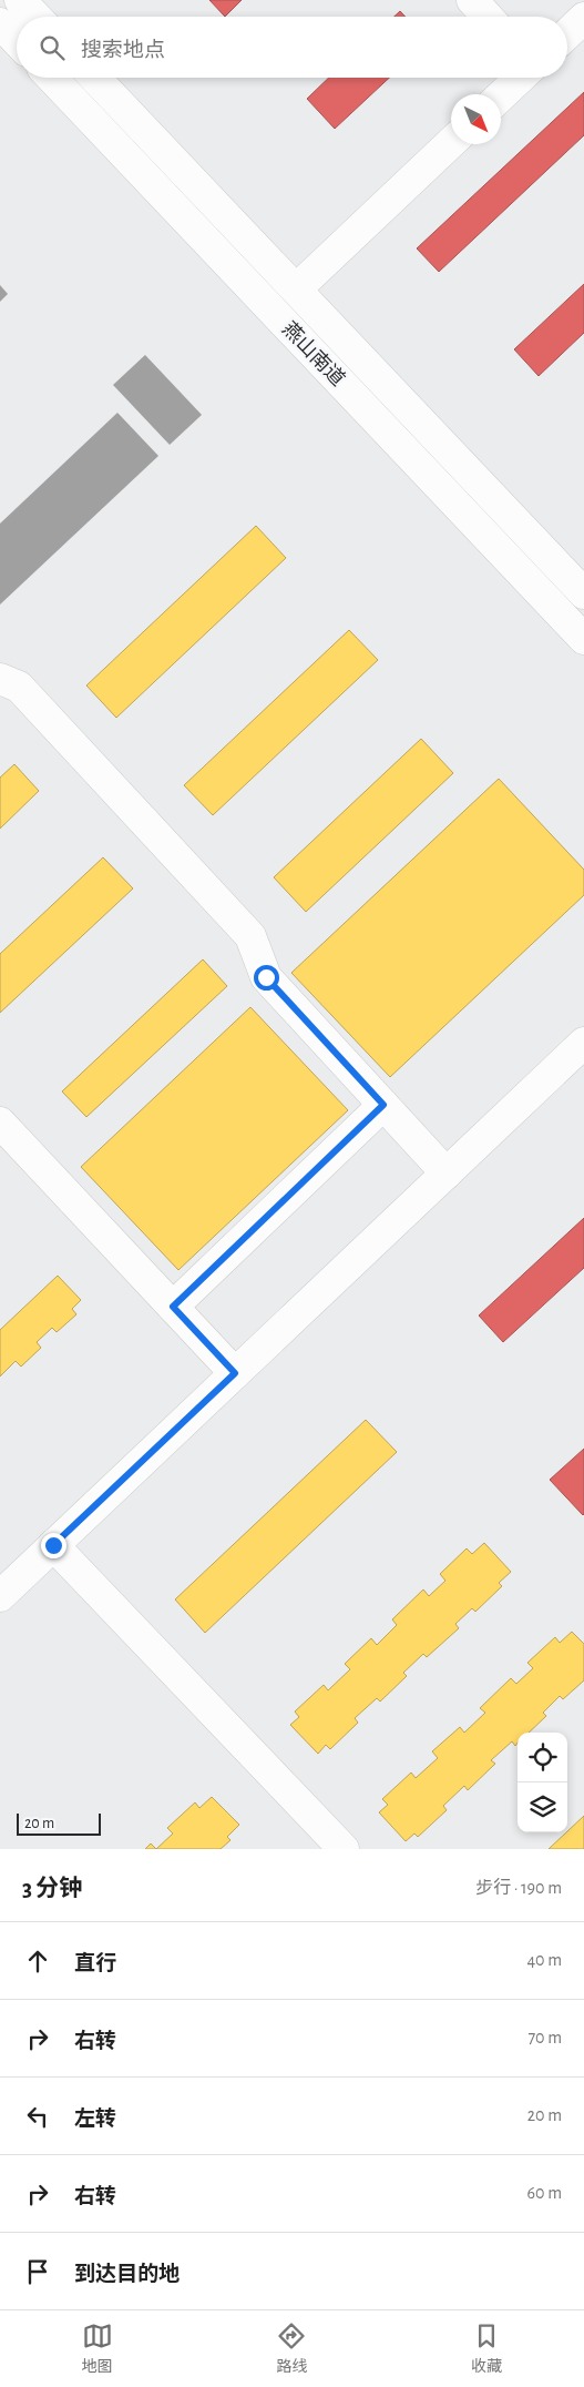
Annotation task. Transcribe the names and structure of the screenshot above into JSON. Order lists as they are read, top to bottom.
{
  "streets": {
    "main road": ["燕山南道"]
  },
  "scale_bar": "20 m",
  "north": "bottom right",
  "page": {
    "search": "搜索地点",
    "scale": "20 m",
    "heading": ["3 分钟", "步行 · 190 m"],
    "list": [
      ["直行", "40 m"],
      ["右转", "70 m"],
      ["左转", "20 m"],
      ["右转", "60 m"],
      "到达目的地"
    ],
    "nav": ["地图", "路线", "收藏"]
  }
}
